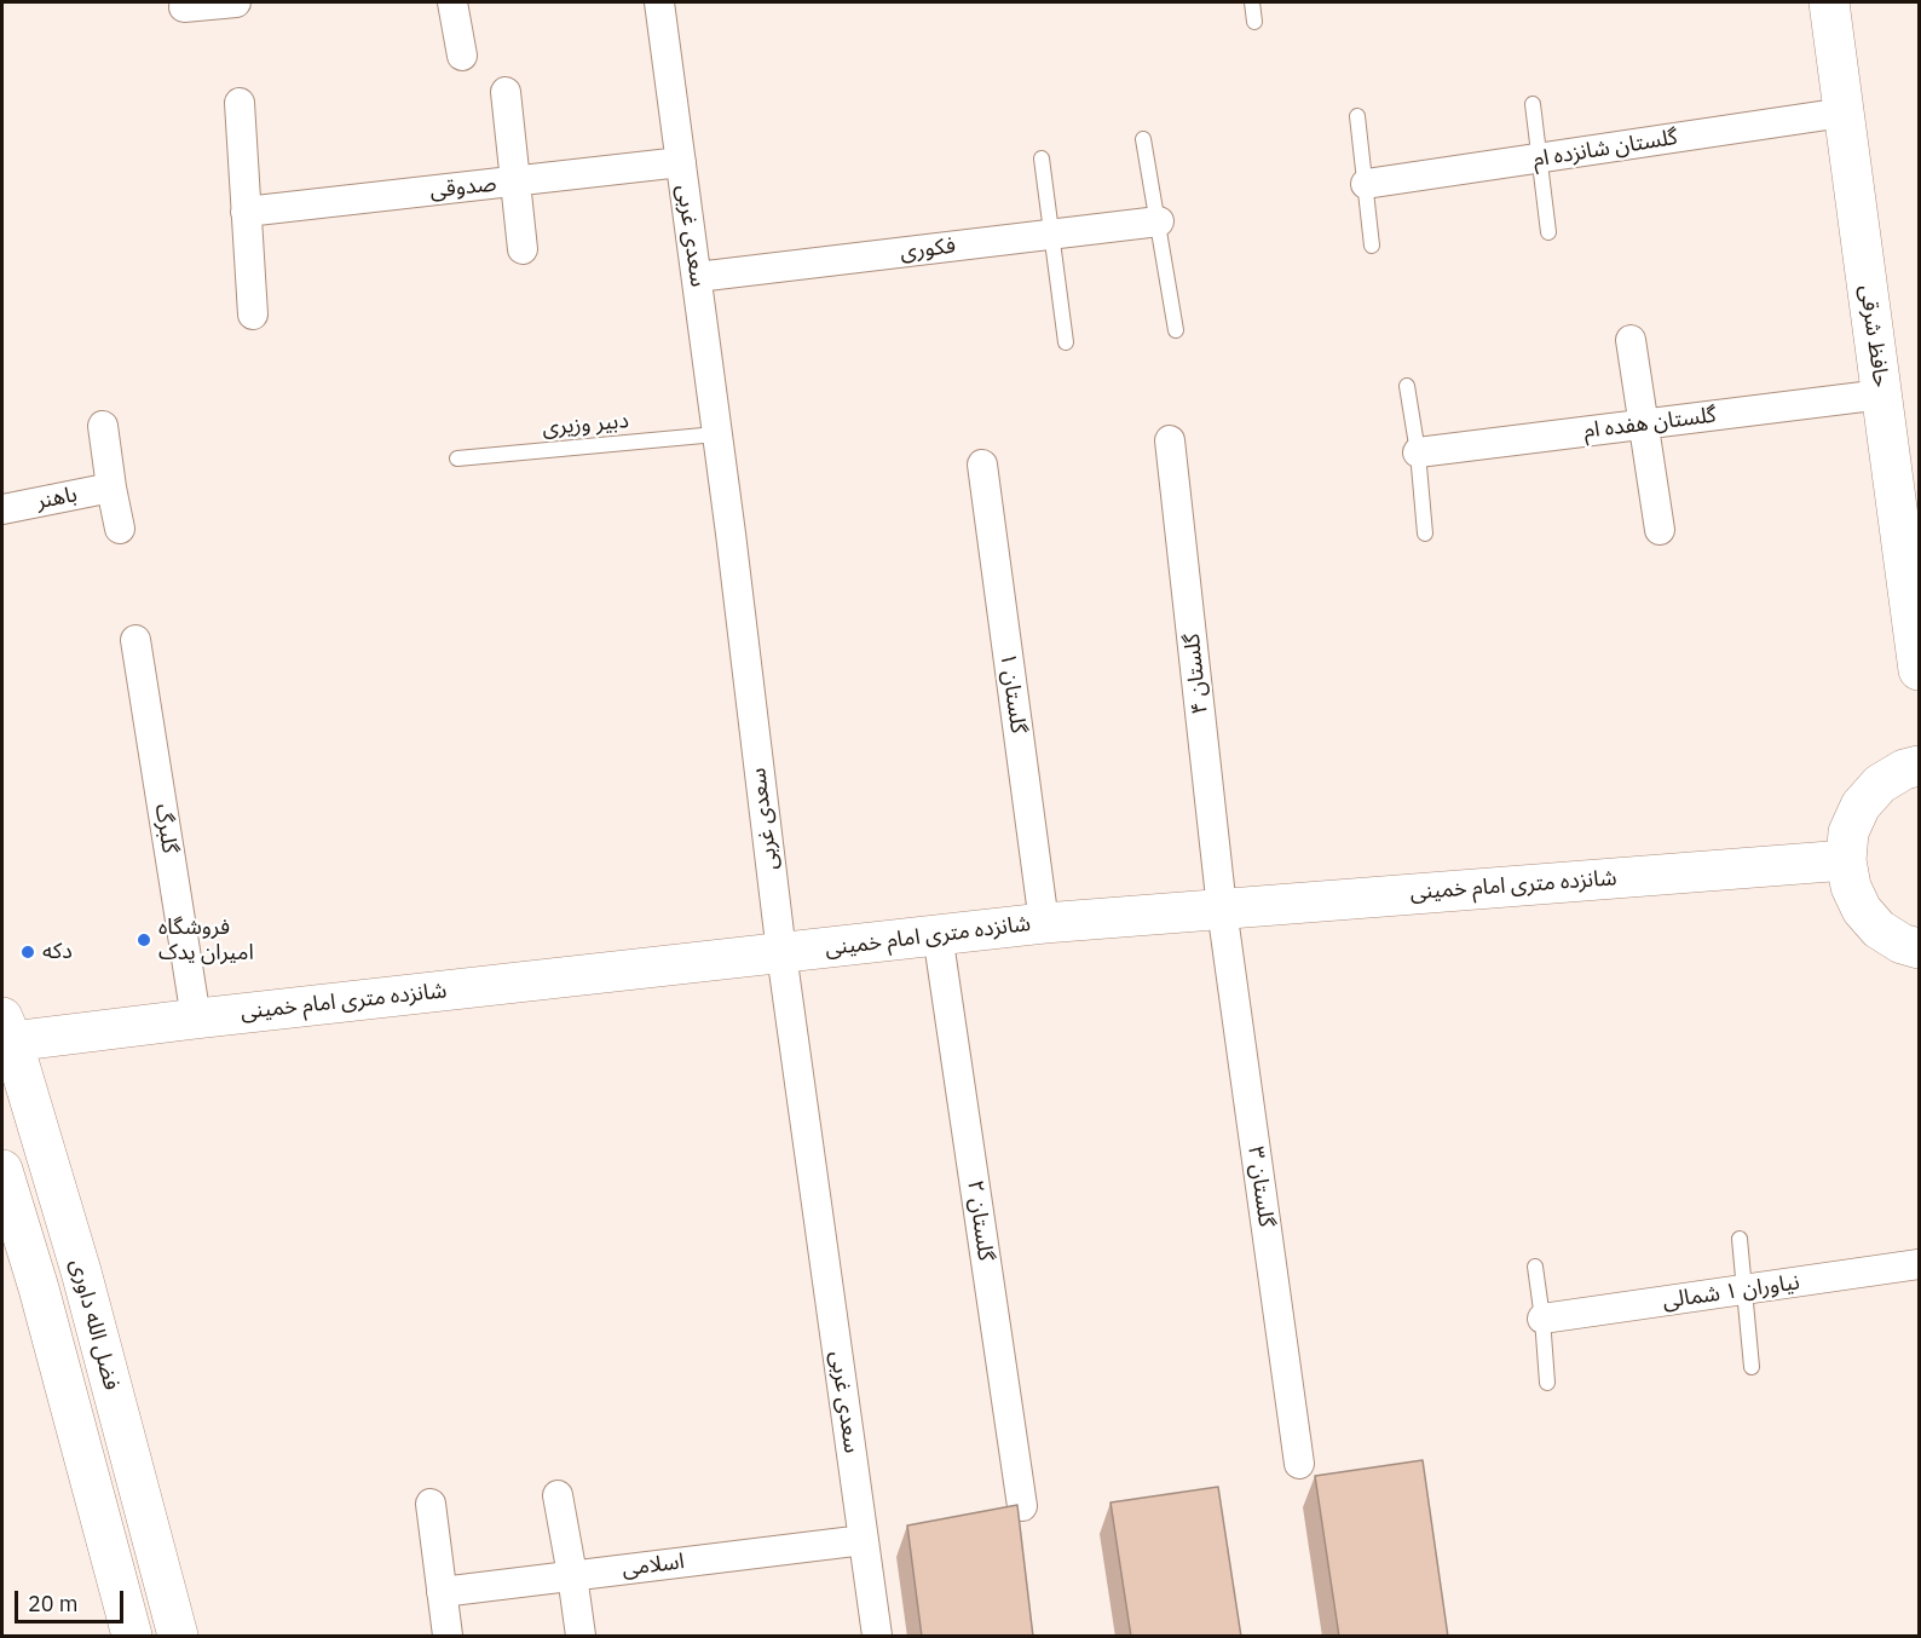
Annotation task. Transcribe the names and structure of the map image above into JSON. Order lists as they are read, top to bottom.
{
  "streets": {
    "main road": ["حافظ شرقی", "شانزده متری امام خمینی", "فضل الله داوری"],
    "street": [
      "گلستان شانزده ام",
      "صدوقی",
      "سعدی غربی",
      "فکوری",
      "گلستان هفده ام",
      "باهنر",
      "گلستان ۴",
      "گلستان ۱",
      "گلبرگ",
      "گلستان ۳",
      "گلستان ۲",
      "نیاوران ۱ شمالی",
      "اسلامی"
    ],
    "lane": ["دبیر وزیری"]
  },
  "crossings": [
    ["گلستان شانزده ام", "حافظ شرقی"],
    ["صدوقی", "سعدی غربی"],
    ["سعدی غربی", "فکوری"],
    ["سعدی غربی", "دبیر وزیری"],
    ["سعدی غربی", "شانزده متری امام خمینی"],
    ["سعدی غربی", "اسلامی"],
    ["حافظ شرقی", "گلستان هفده ام"],
    ["گلستان ۴", "شانزده متری امام خمینی"],
    ["گلستان ۴", "گلستان ۳"],
    ["گلستان ۱", "شانزده متری امام خمینی"],
    ["گلبرگ", "شانزده متری امام خمینی"],
    ["شانزده متری امام خمینی", "گلستان ۳"],
    ["شانزده متری امام خمینی", "گلستان ۲"],
    ["شانزده متری امام خمینی", "فضل الله داوری"]
  ],
  "places": ["فروشگاه امیران یدک", "دکه"],
  "scale_bar": "20 m"
}
